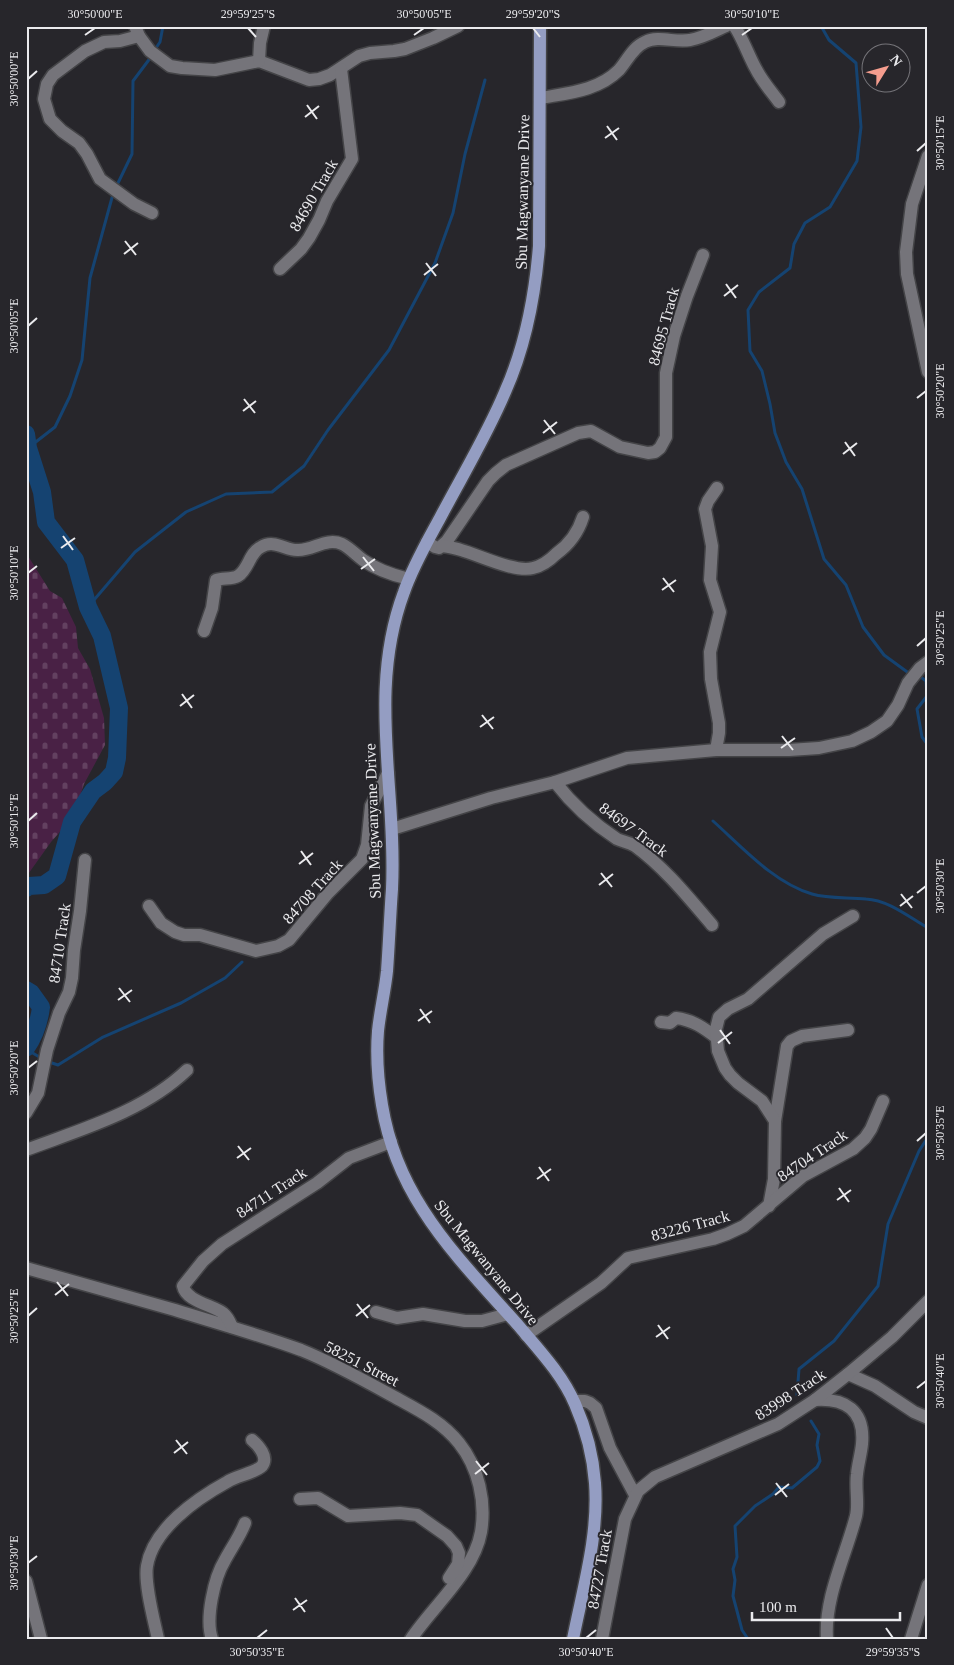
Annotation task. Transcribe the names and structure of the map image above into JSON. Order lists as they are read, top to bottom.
{
  "streets": {
    "main road": ["Sbu Magwanyane Drive"],
    "street": [
      "84690 Track",
      "84695 Track",
      "84697 Track",
      "84708 Track",
      "84710 Track",
      "84704 Track",
      "84711 Track",
      "83226 Track",
      "58251 Street",
      "83998 Track",
      "84727 Track"
    ]
  },
  "crossings": [
    ["Sbu Magwanyane Drive", "84708 Track"],
    ["Sbu Magwanyane Drive", "84711 Track"],
    ["Sbu Magwanyane Drive", "83226 Track"],
    ["84704 Track", "83226 Track"],
    ["84711 Track", "58251 Street"],
    ["83998 Track", "84727 Track"]
  ],
  "scale_bar": "100 m",
  "north": "top right",
  "coordinates": [
    "30°50'00\"E",
    "29°59'25\"S",
    "30°50'05\"E",
    "29°59'20\"S",
    "30°50'10\"E",
    "30°50'15\"E",
    "30°50'20\"E",
    "30°50'25\"E",
    "30°50'30\"E",
    "30°50'35\"E",
    "30°50'40\"E",
    "29°59'35\"S"
  ]
}
